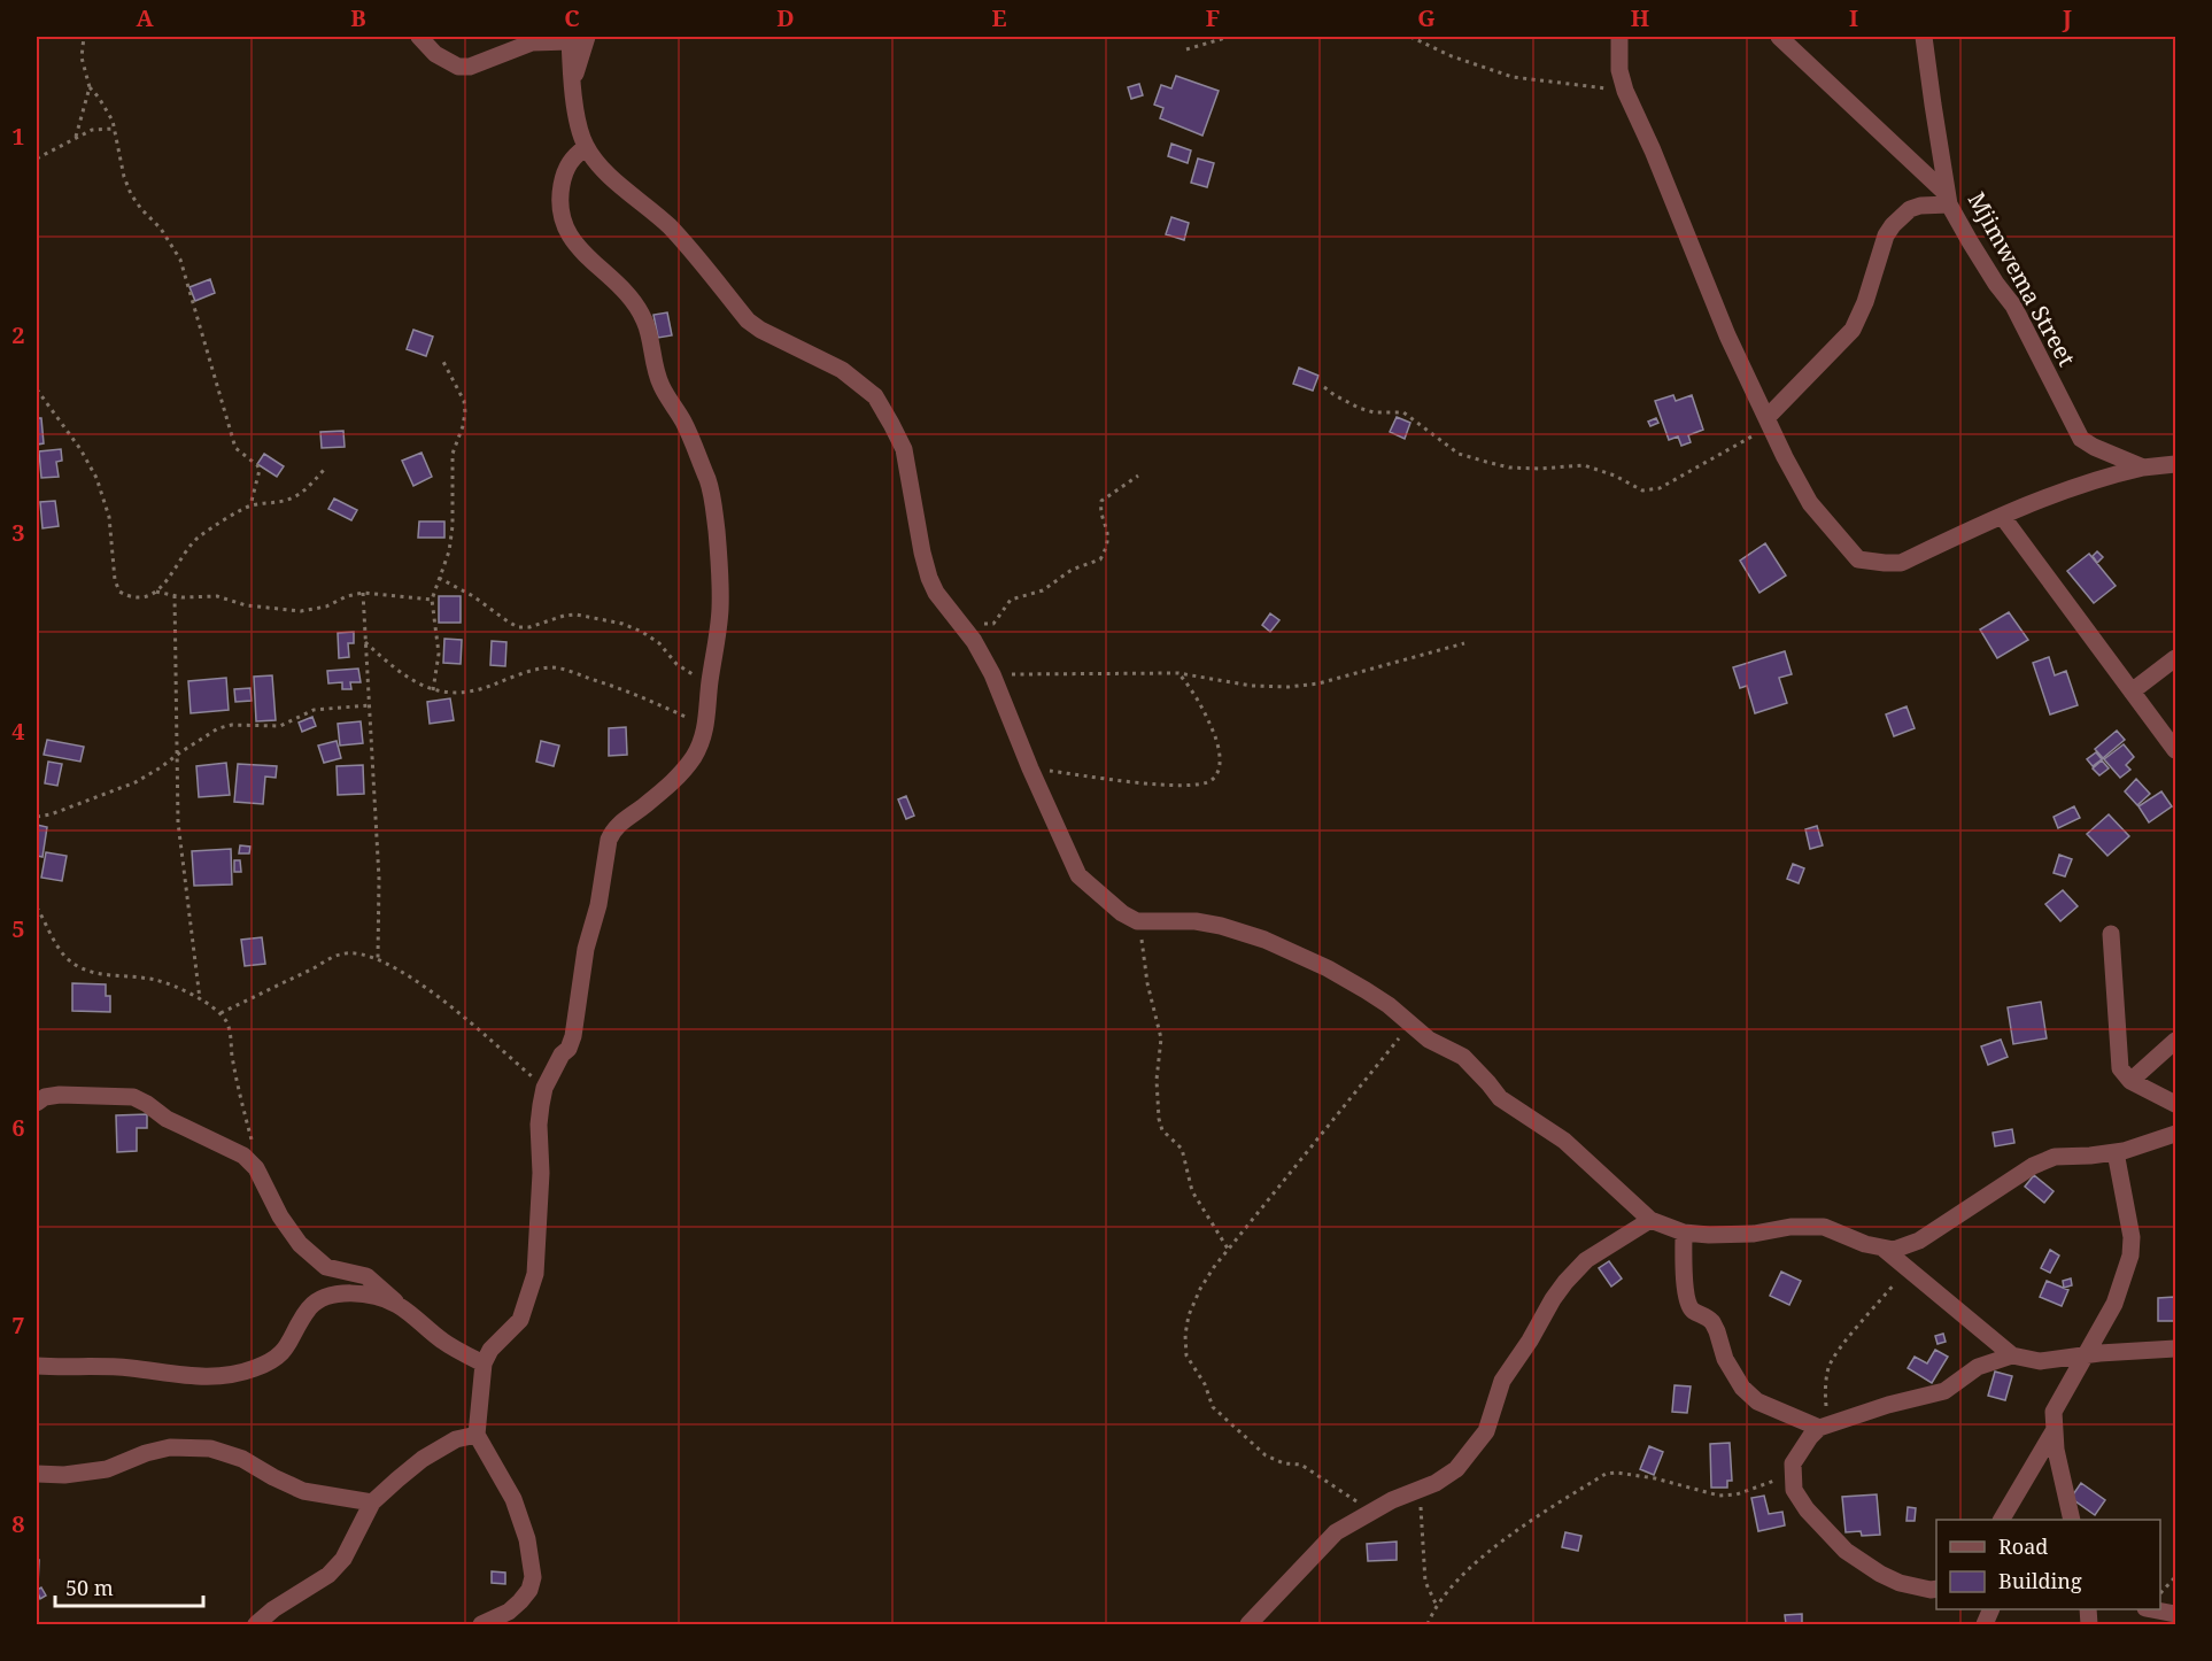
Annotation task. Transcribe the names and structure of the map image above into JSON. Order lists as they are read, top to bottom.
{
  "streets": {
    "street": ["Mjimwema Street"]
  },
  "legend": ["Road", "Building"],
  "scale_bar": "50 m",
  "grid": {
    "columns": [
      "A",
      "B",
      "C",
      "D",
      "E",
      "F",
      "G",
      "H",
      "I",
      "J"
    ],
    "rows": [
      "1",
      "2",
      "3",
      "4",
      "5",
      "6",
      "7",
      "8"
    ]
  }
}
